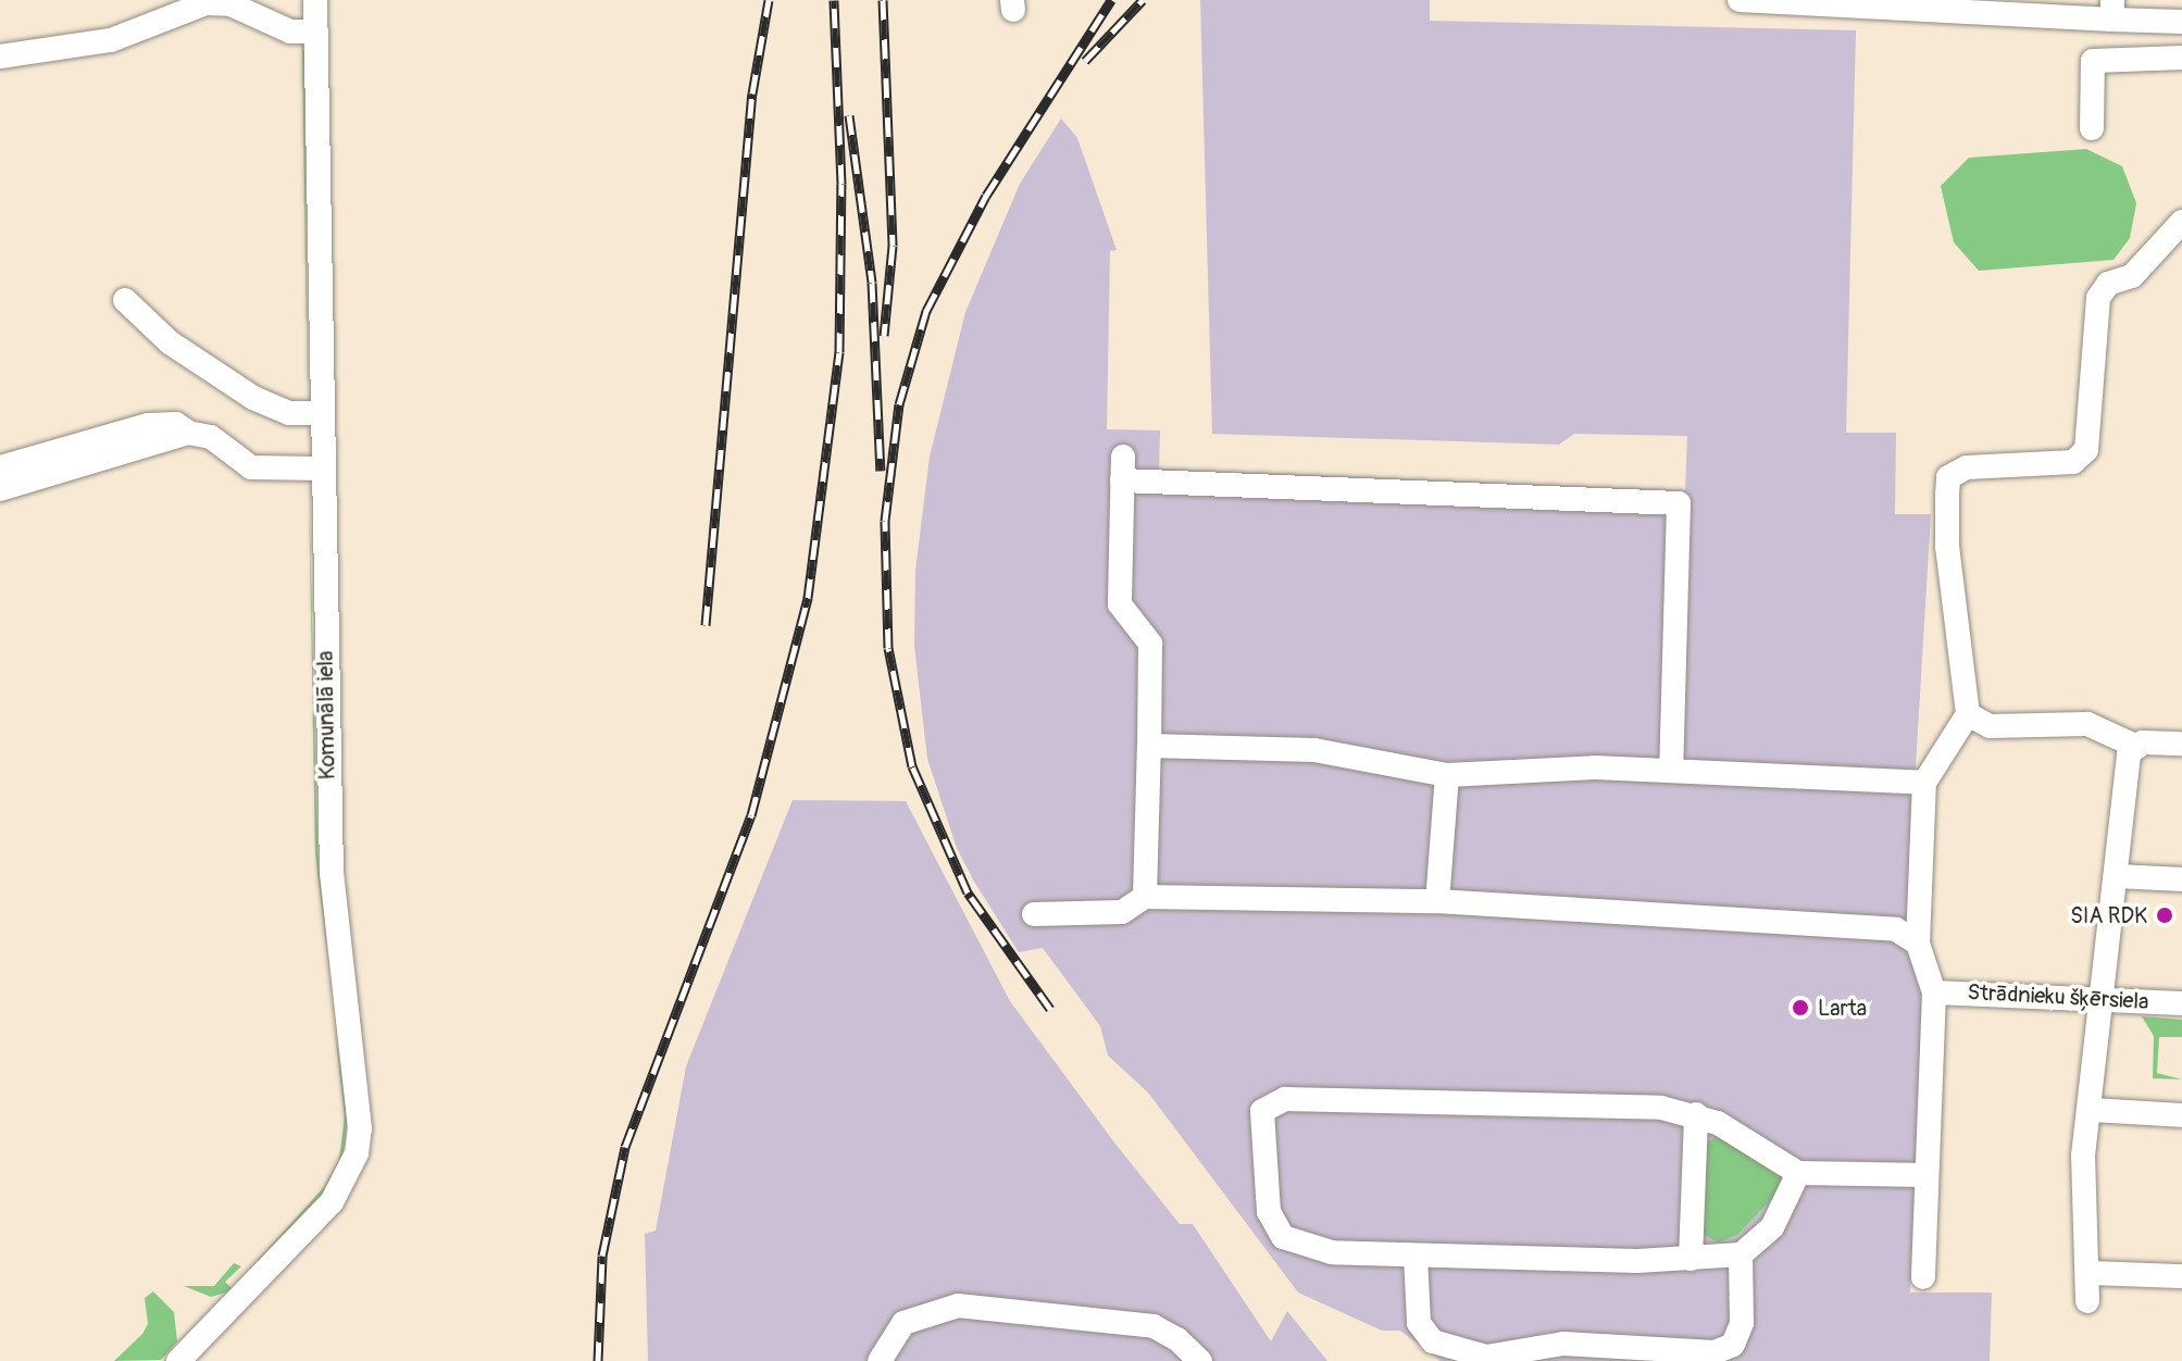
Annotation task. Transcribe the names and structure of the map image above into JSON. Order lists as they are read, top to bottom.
{
  "streets": {
    "street": ["Komunālā iela", "Strādnieku šķērsiela"]
  },
  "places": ["SIA RDK", "Larta"]
}
